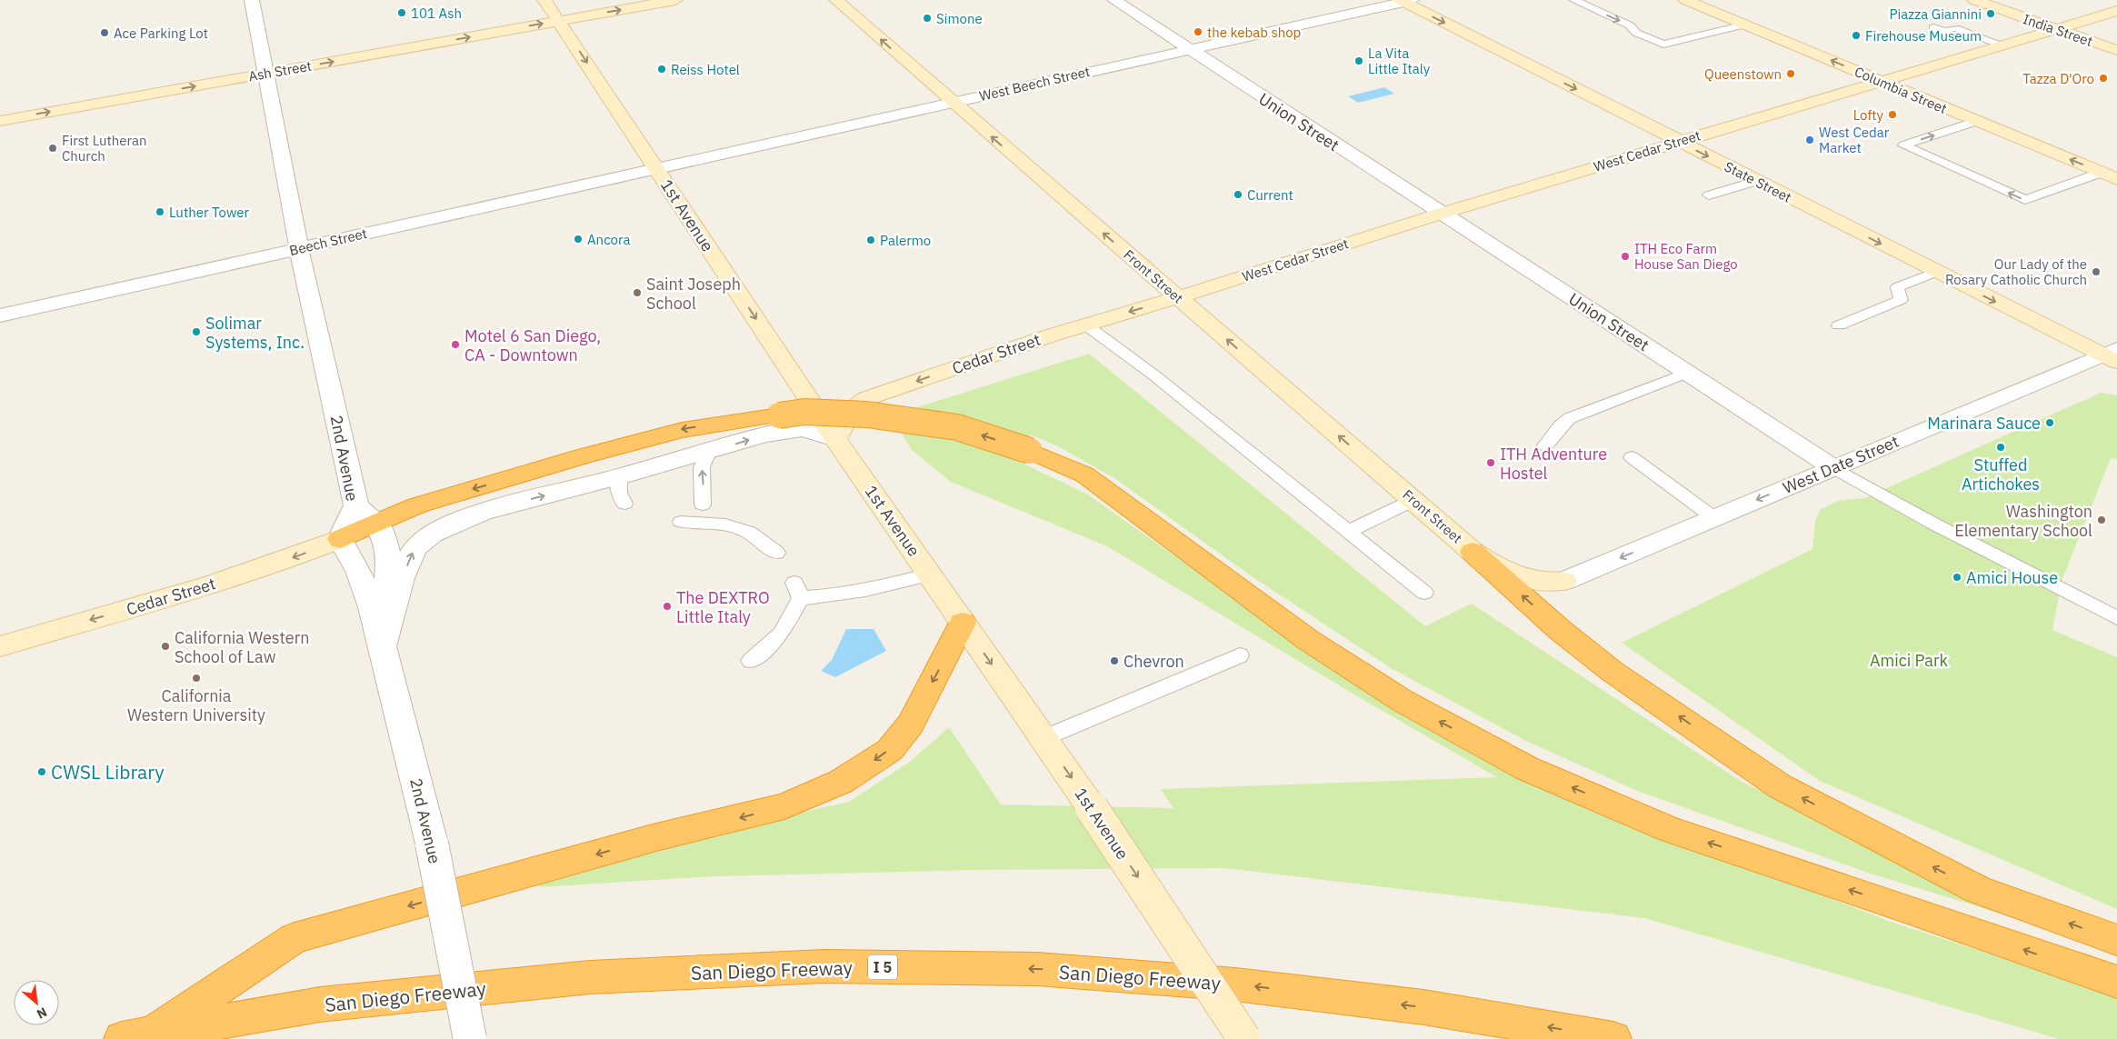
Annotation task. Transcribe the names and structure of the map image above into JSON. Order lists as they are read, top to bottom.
{
  "streets": {
    "highway": ["I 5", "San Diego Freeway"],
    "main road": [
      "India Street",
      "Ash Street",
      "Columbia Street",
      "West Cedar Street",
      "State Street",
      "1st Avenue",
      "Front Street",
      "Cedar Street"
    ],
    "street": [
      "West Beech Street",
      "Union Street",
      "Beech Street",
      "2nd Avenue",
      "West Date Street"
    ]
  },
  "crossings": [
    ["India Street", "West Cedar Street"],
    ["Ash Street", "1st Avenue"],
    ["Ash Street", "2nd Avenue"],
    ["West Beech Street", "Union Street"],
    ["West Beech Street", "State Street"],
    ["West Beech Street", "1st Avenue"],
    ["West Beech Street", "Beech Street"],
    ["West Beech Street", "Front Street"],
    ["Columbia Street", "West Cedar Street"],
    ["Union Street", "West Cedar Street"],
    ["Union Street", "West Date Street"],
    ["West Cedar Street", "State Street"],
    ["West Cedar Street", "Front Street"],
    ["West Cedar Street", "Cedar Street"],
    ["State Street", "West Date Street"],
    ["1st Avenue", "Beech Street"],
    ["1st Avenue", "Cedar Street"],
    ["Beech Street", "2nd Avenue"],
    ["Front Street", "Cedar Street"],
    ["Front Street", "West Date Street"],
    ["Cedar Street", "2nd Avenue"]
  ],
  "one_way": [
    "Ash Street",
    "Columbia Street",
    "State Street",
    "1st Avenue",
    "Front Street",
    "Cedar Street",
    "West Date Street",
    "San Diego Freeway"
  ],
  "parks": ["Amici Park"],
  "places": [
    "101 Ash",
    "Piazza Giannini",
    "Simone",
    "the kebab shop",
    "Ace Parking Lot",
    "Firehouse Museum",
    "La Vita Little Italy",
    "Reiss Hotel",
    "Queenstown",
    "Tazza D'Oro",
    "Lofty",
    "West Cedar Market",
    "First Lutheran Church",
    "Current",
    "Luther Tower",
    "Ancora",
    "Palermo",
    "ITH Eco Farm House San Diego",
    "Our Lady of the Rosary Catholic Church",
    "Saint Joseph School",
    "Solimar Systems, Inc.",
    "Motel 6 San Diego, CA - Downtown",
    "Marinara Sauce",
    "Stuffed Artichokes",
    "ITH Adventure Hostel",
    "Washington Elementary School",
    "Amici House",
    "The DEXTRO Little Italy",
    "California Western School of Law",
    "Chevron",
    "California Western University",
    "CWSL Library"
  ],
  "north": "bottom right"
}
